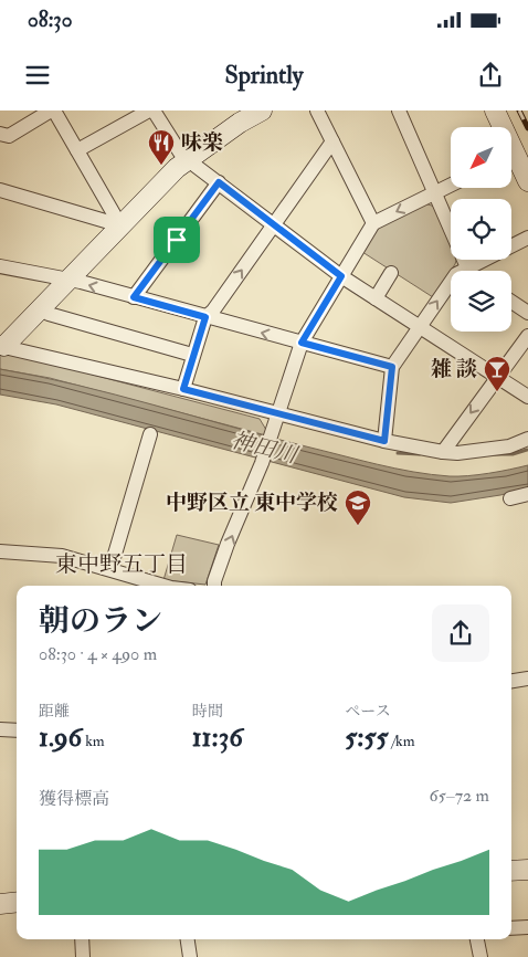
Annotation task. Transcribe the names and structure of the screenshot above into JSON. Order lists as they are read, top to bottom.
{
  "districts": ["東中野五丁目"],
  "water": ["神田川"],
  "places": {
    "restaurant": ["味楽"],
    "bar": ["雑 談"],
    "school or university": ["中野区立 東中学校"]
  },
  "north": "bottom left",
  "page": {
    "status": "08:30",
    "header": "Sprintly",
    "heading": ["朝のラン", "08:30 · 4 × 490 m"],
    "stats": [
      ["距離", "1.96 km"],
      ["時間", "11:36"],
      ["ペース", "5:55 /km"]
    ],
    "chart": ["獲得標高", "65–72 m"]
  }
}
